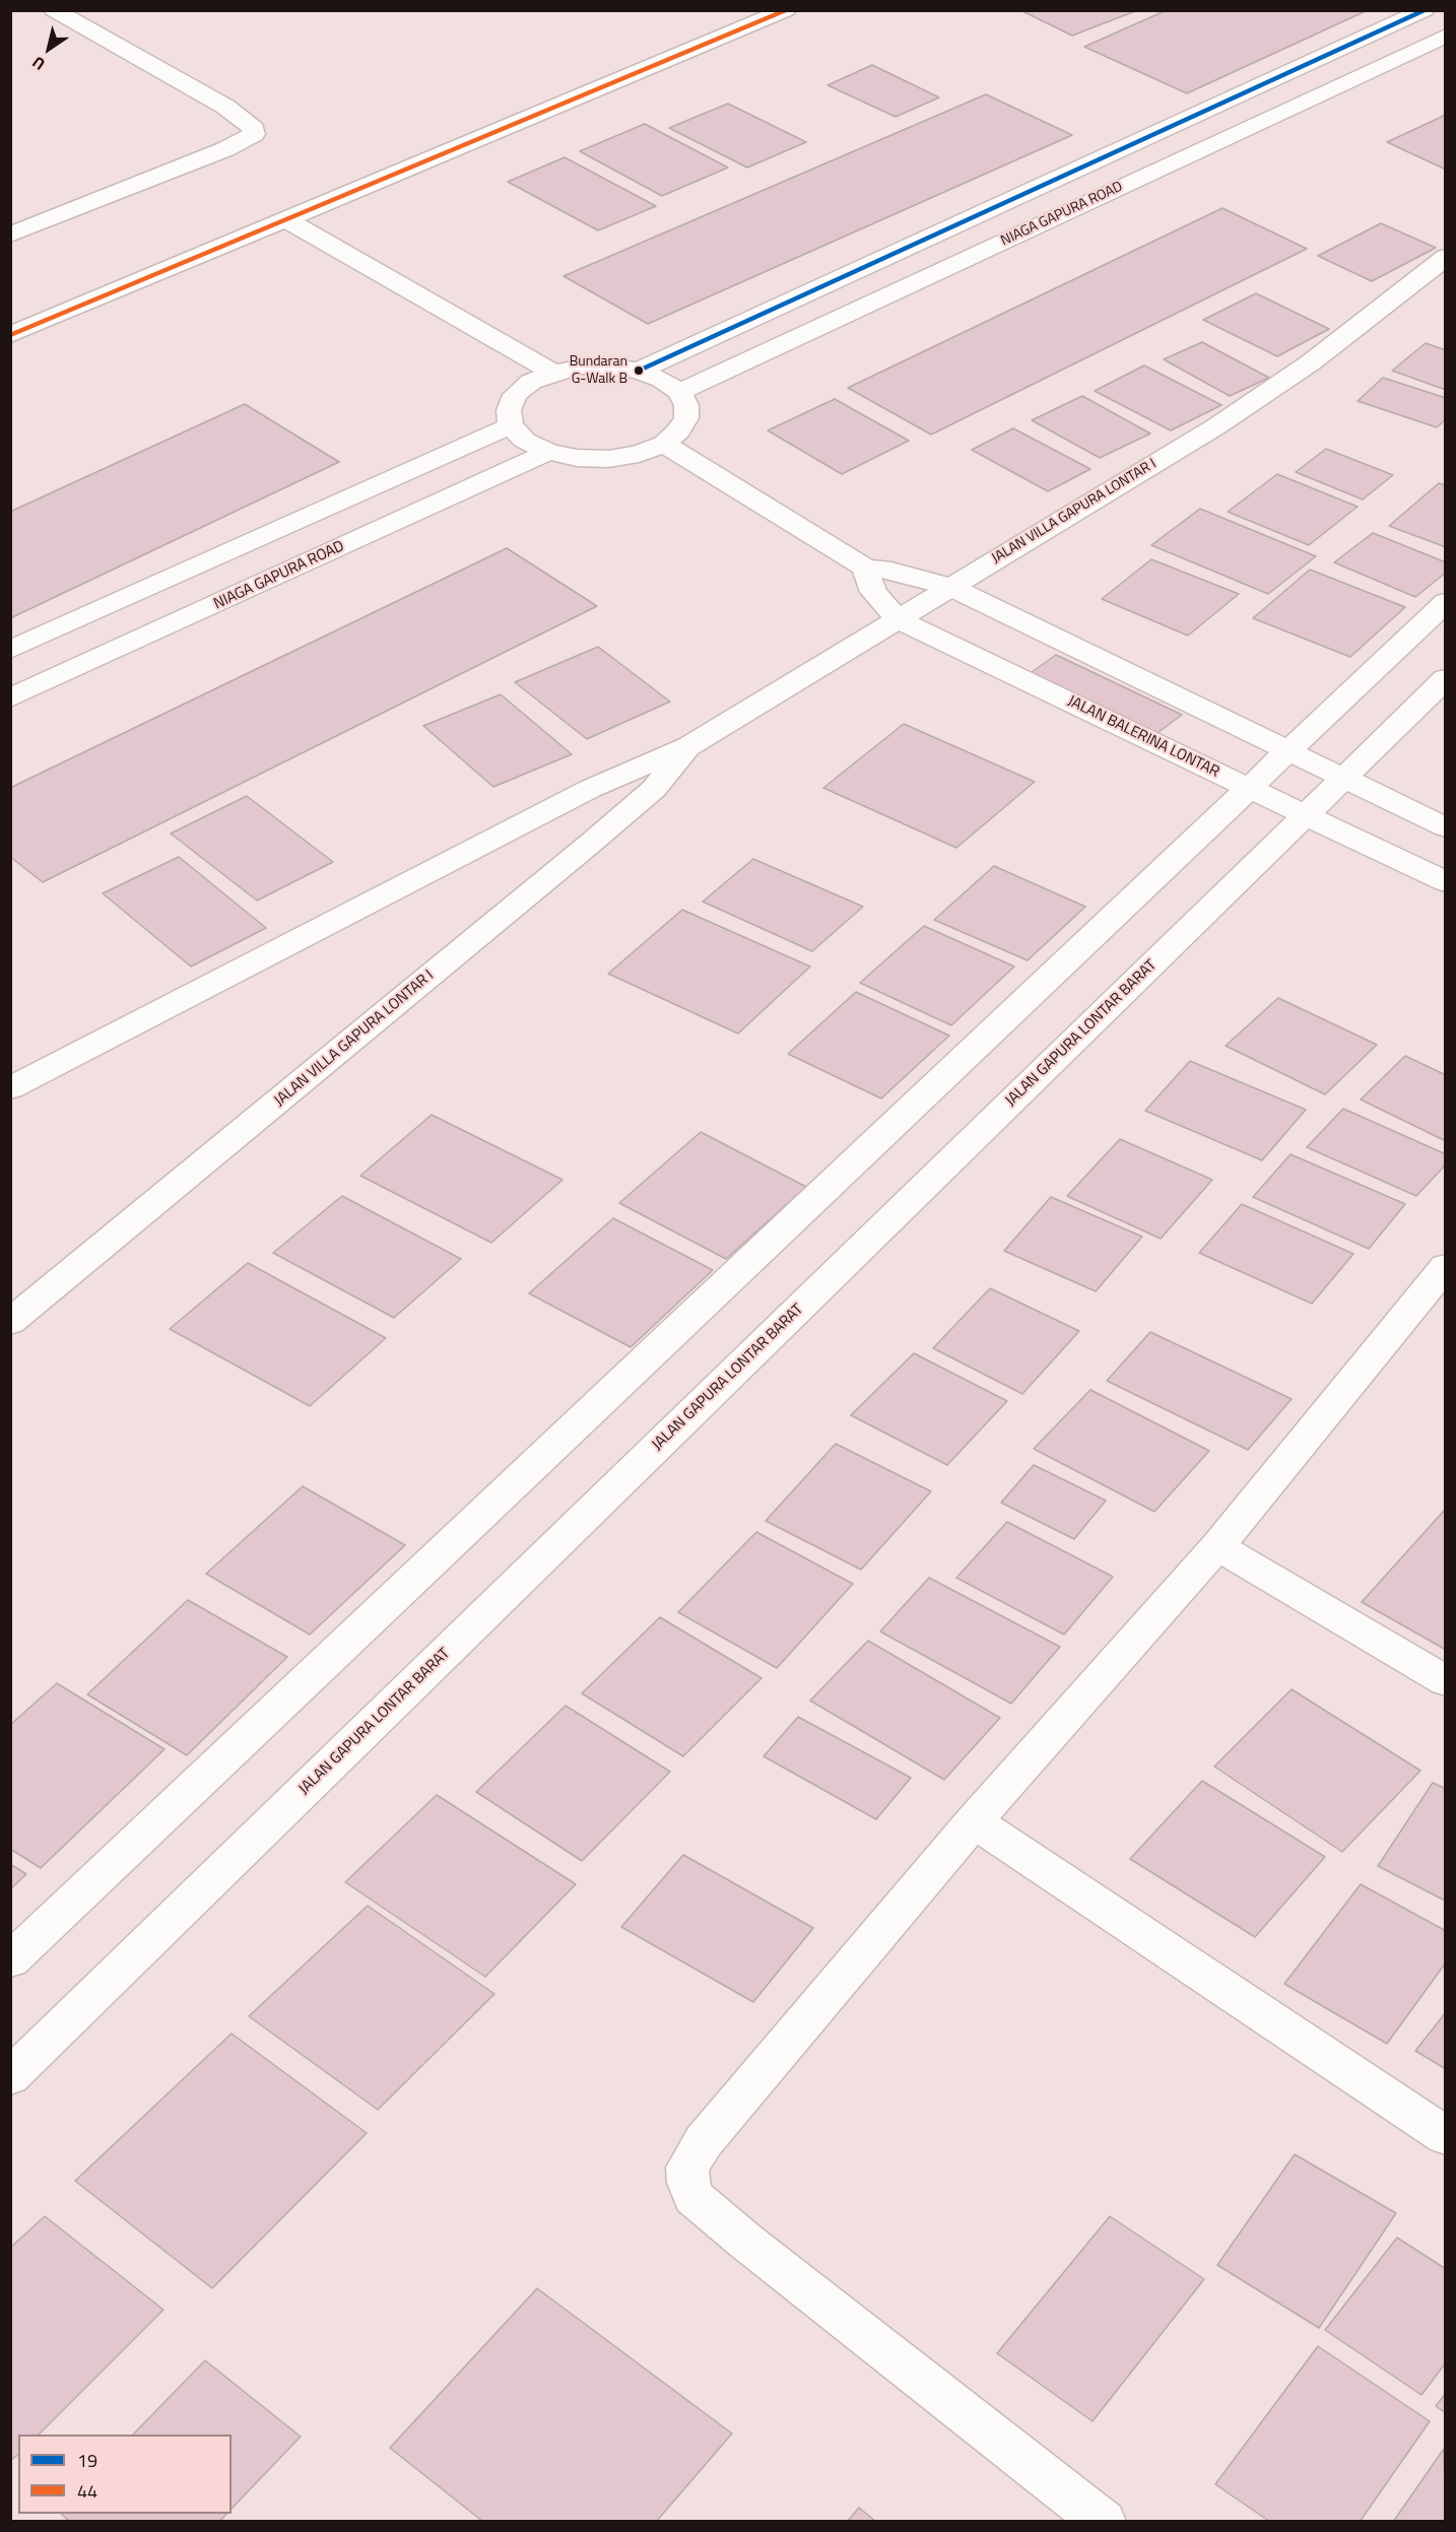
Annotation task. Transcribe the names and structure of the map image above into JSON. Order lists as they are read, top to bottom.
{
  "streets": {
    "street": [
      "NIAGA GAPURA ROAD",
      "JALAN VILLA GAPURA LONTAR I",
      "JALAN BALERINA LONTAR",
      "JALAN GAPURA LONTAR BARAT"
    ]
  },
  "crossings": [
    ["JALAN VILLA GAPURA LONTAR I", "JALAN BALERINA LONTAR"],
    ["JALAN BALERINA LONTAR", "JALAN GAPURA LONTAR BARAT"]
  ],
  "places": ["Bundaran G-Walk B"],
  "lines": ["transit line 19", "transit line 44"],
  "legend": ["19", "44"],
  "north": "bottom left"
}
